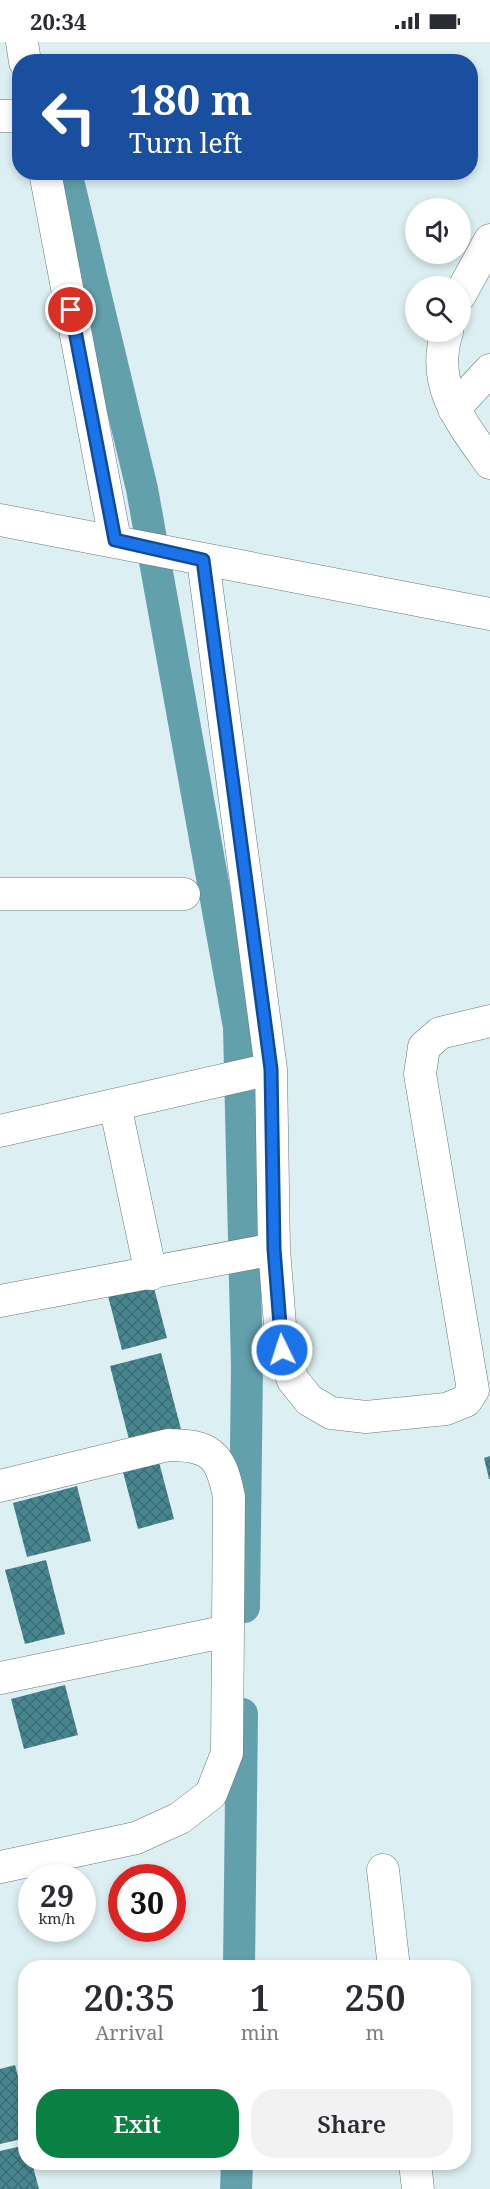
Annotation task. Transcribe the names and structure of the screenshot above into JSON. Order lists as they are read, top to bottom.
{
  "page": {
    "status": "20:34",
    "turn": ["180 m", "Turn left"],
    "speed": "29 km/h",
    "limit": "30",
    "eta": [
      "20:35",
      "Arrival",
      "1",
      "min",
      "250",
      "m"
    ],
    "buttons": ["Exit", "Share"]
  }
}
